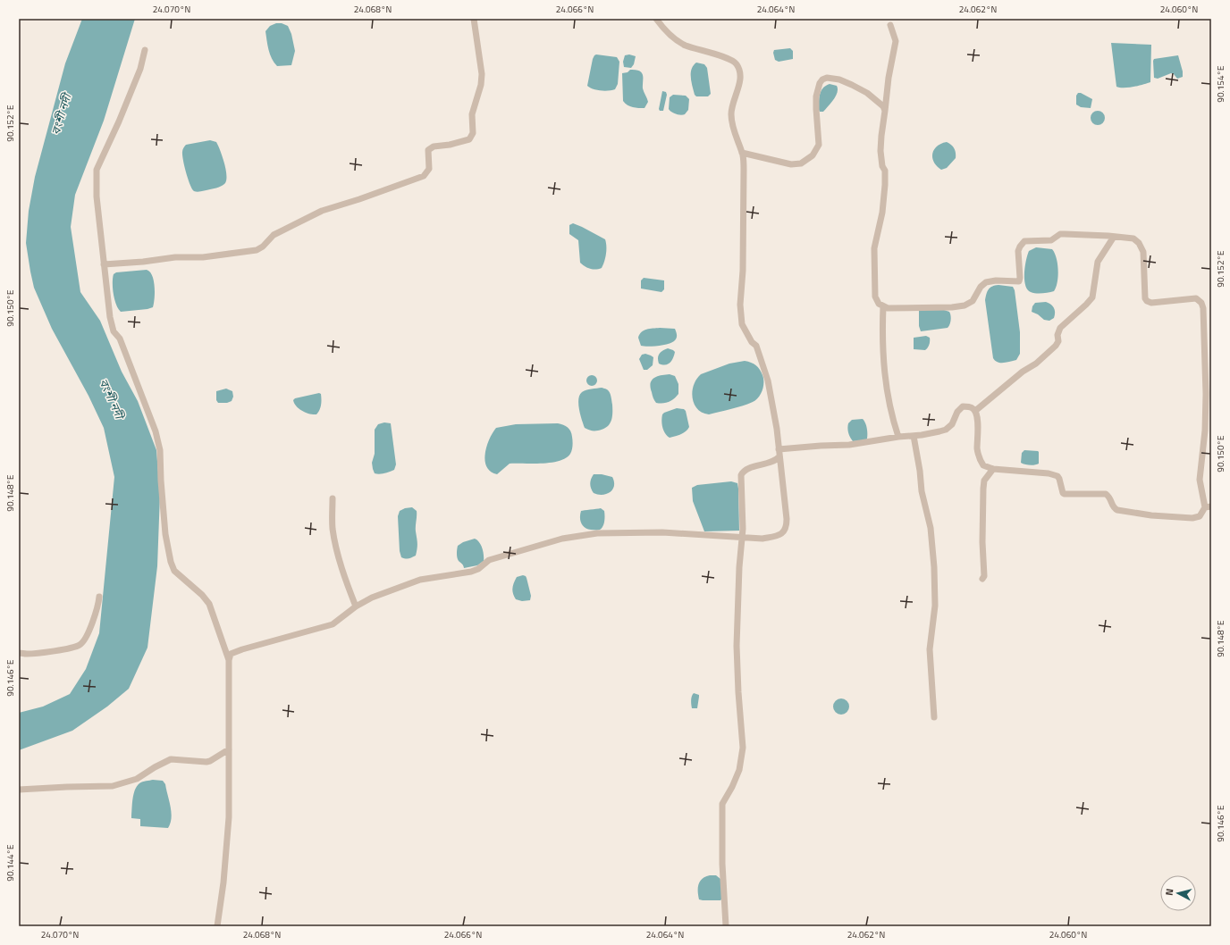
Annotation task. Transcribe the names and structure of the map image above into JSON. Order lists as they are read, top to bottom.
{
  "water": ["বংশী নদী"],
  "north": "left",
  "coordinates": [
    "24.070°N",
    "24.068°N",
    "24.066°N",
    "24.064°N",
    "24.062°N",
    "24.060°N",
    "90.154°E",
    "90.152°E",
    "90.150°E",
    "90.148°E",
    "90.146°E",
    "90.144°E"
  ]
}
